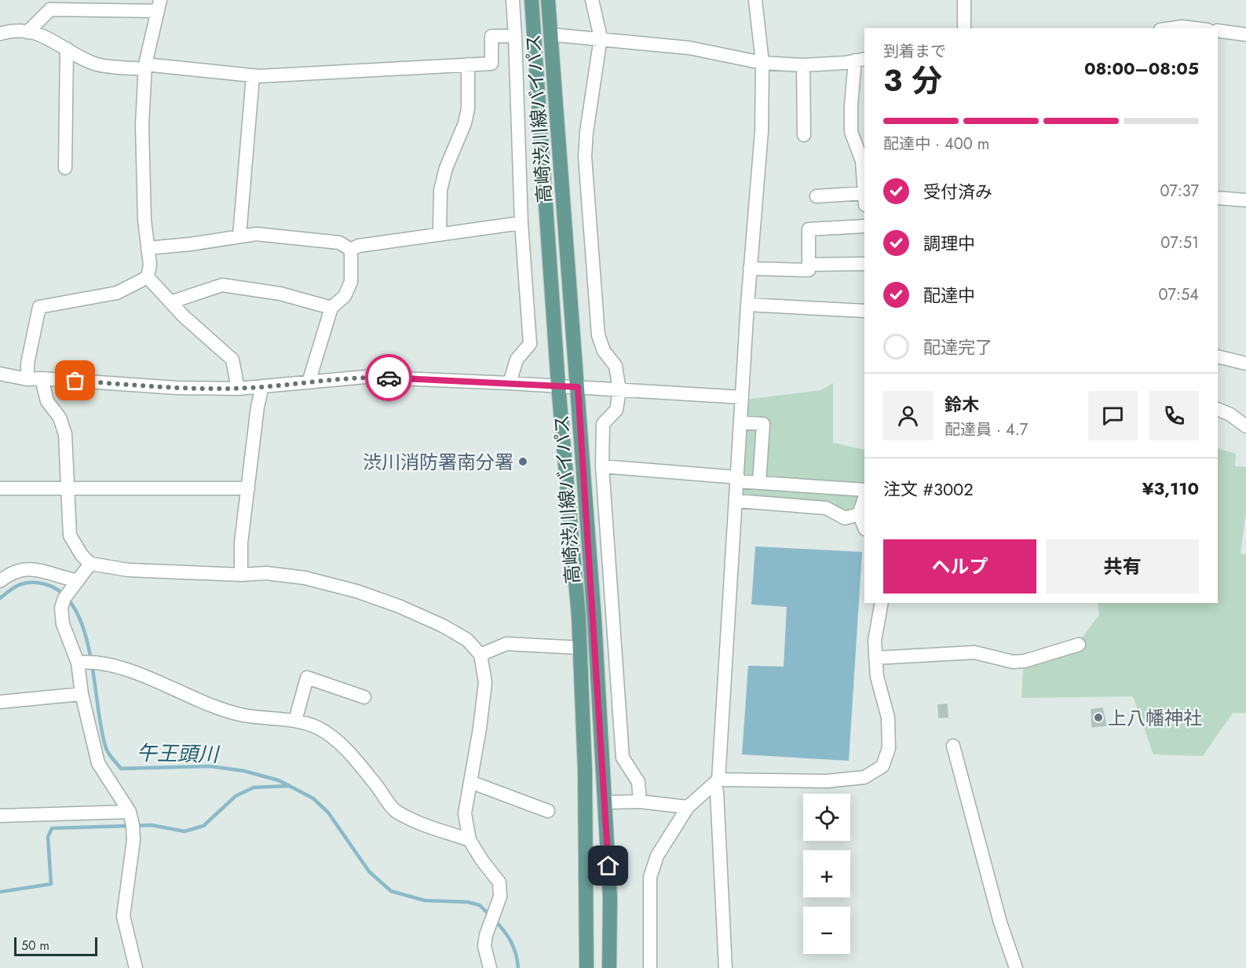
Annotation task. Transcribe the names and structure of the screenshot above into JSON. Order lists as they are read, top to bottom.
{
  "streets": {
    "main road": ["高崎渋川線バイパス"]
  },
  "water": ["午王頭川"],
  "places": ["渋川消防署南分署", "上八幡神社"],
  "scale_bar": "50 m",
  "page": {
    "heading": ["3 分", "到着まで", "08:00–08:05"],
    "panel": [
      "鈴木",
      "配達員 · 4.7",
      "注文 #3002",
      "¥3,110"
    ],
    "bar": "配達中 · 400 m",
    "list": [
      ["受付済み", "07:37"],
      ["調理中", "07:51"],
      ["配達中", "07:54"],
      "配達完了"
    ],
    "buttons": ["ヘルプ", "共有"],
    "map_buttons": ["+", "−"],
    "scale": "50 m"
  }
}
